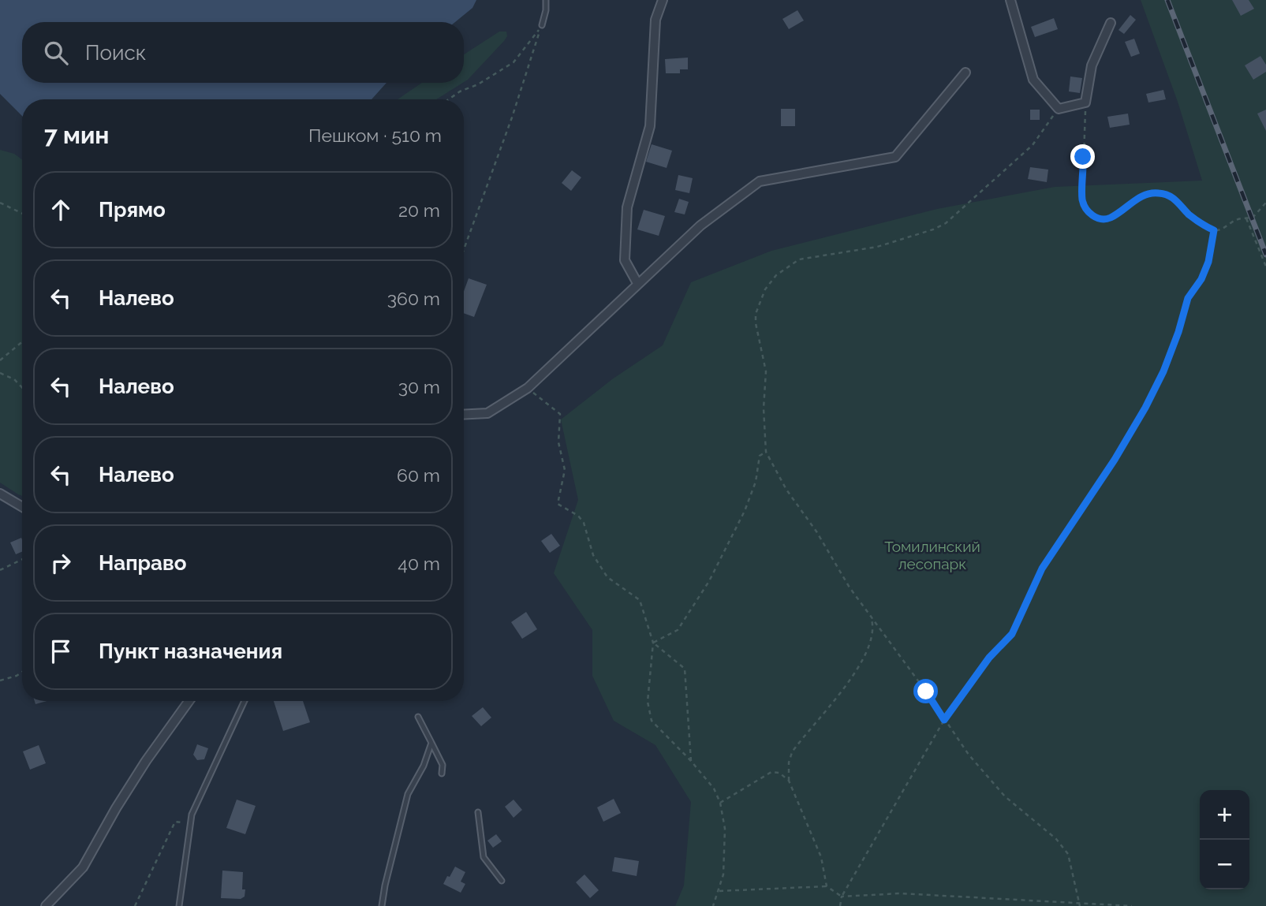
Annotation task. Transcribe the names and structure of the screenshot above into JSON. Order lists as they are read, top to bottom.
{
  "parks": ["Томилинский лесопарк"],
  "page": {
    "search": "Поиск",
    "heading": ["7 мин", "Пешком · 510 m"],
    "list": [
      ["Прямо", "20 m"],
      ["Налево", "360 m"],
      ["Налево", "30 m"],
      ["Налево", "60 m"],
      ["Направо", "40 m"],
      "Пункт назначения"
    ],
    "map_buttons": ["+", "−"]
  }
}
